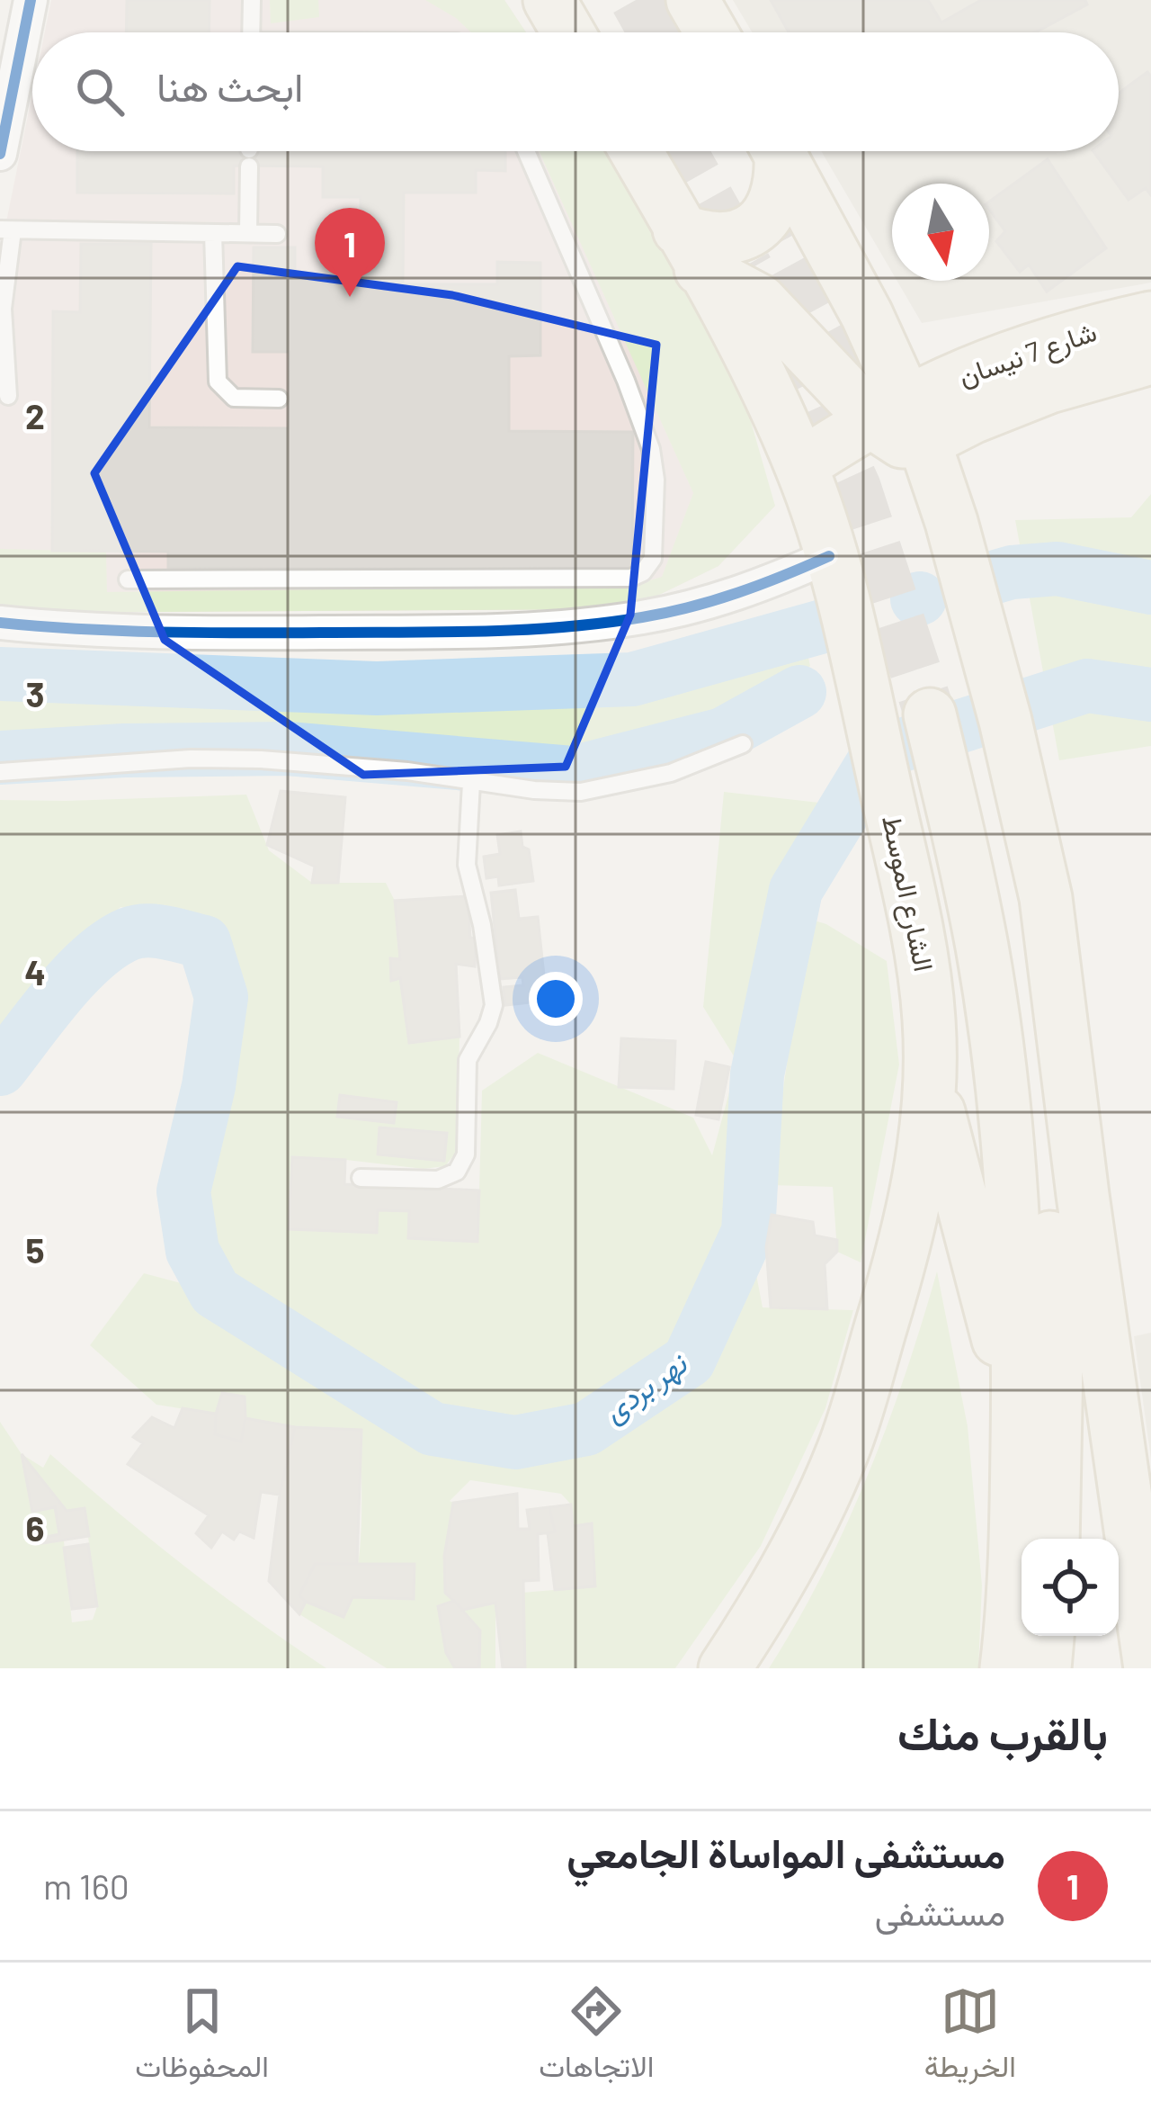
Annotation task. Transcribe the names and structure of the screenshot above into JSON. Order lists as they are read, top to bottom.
{
  "streets": {
    "main road": ["شارع 7 نيسان", "الشارع الموسط"]
  },
  "water": ["نهر بردى"],
  "north": "bottom",
  "page": {
    "search": "ابحث هنا",
    "pins": "1",
    "heading": "بالقرب منك",
    "list": [
      {
        "mark": "1",
        "name": "مستشفى المواساة الجامعي",
        "note": "مستشفى",
        "value": "160 m"
      }
    ],
    "nav": ["الخريطة", "الاتجاهات", "المحفوظات"]
  },
  "grid": {
    "rows": [
      "2",
      "3",
      "4",
      "5",
      "6"
    ]
  }
}
